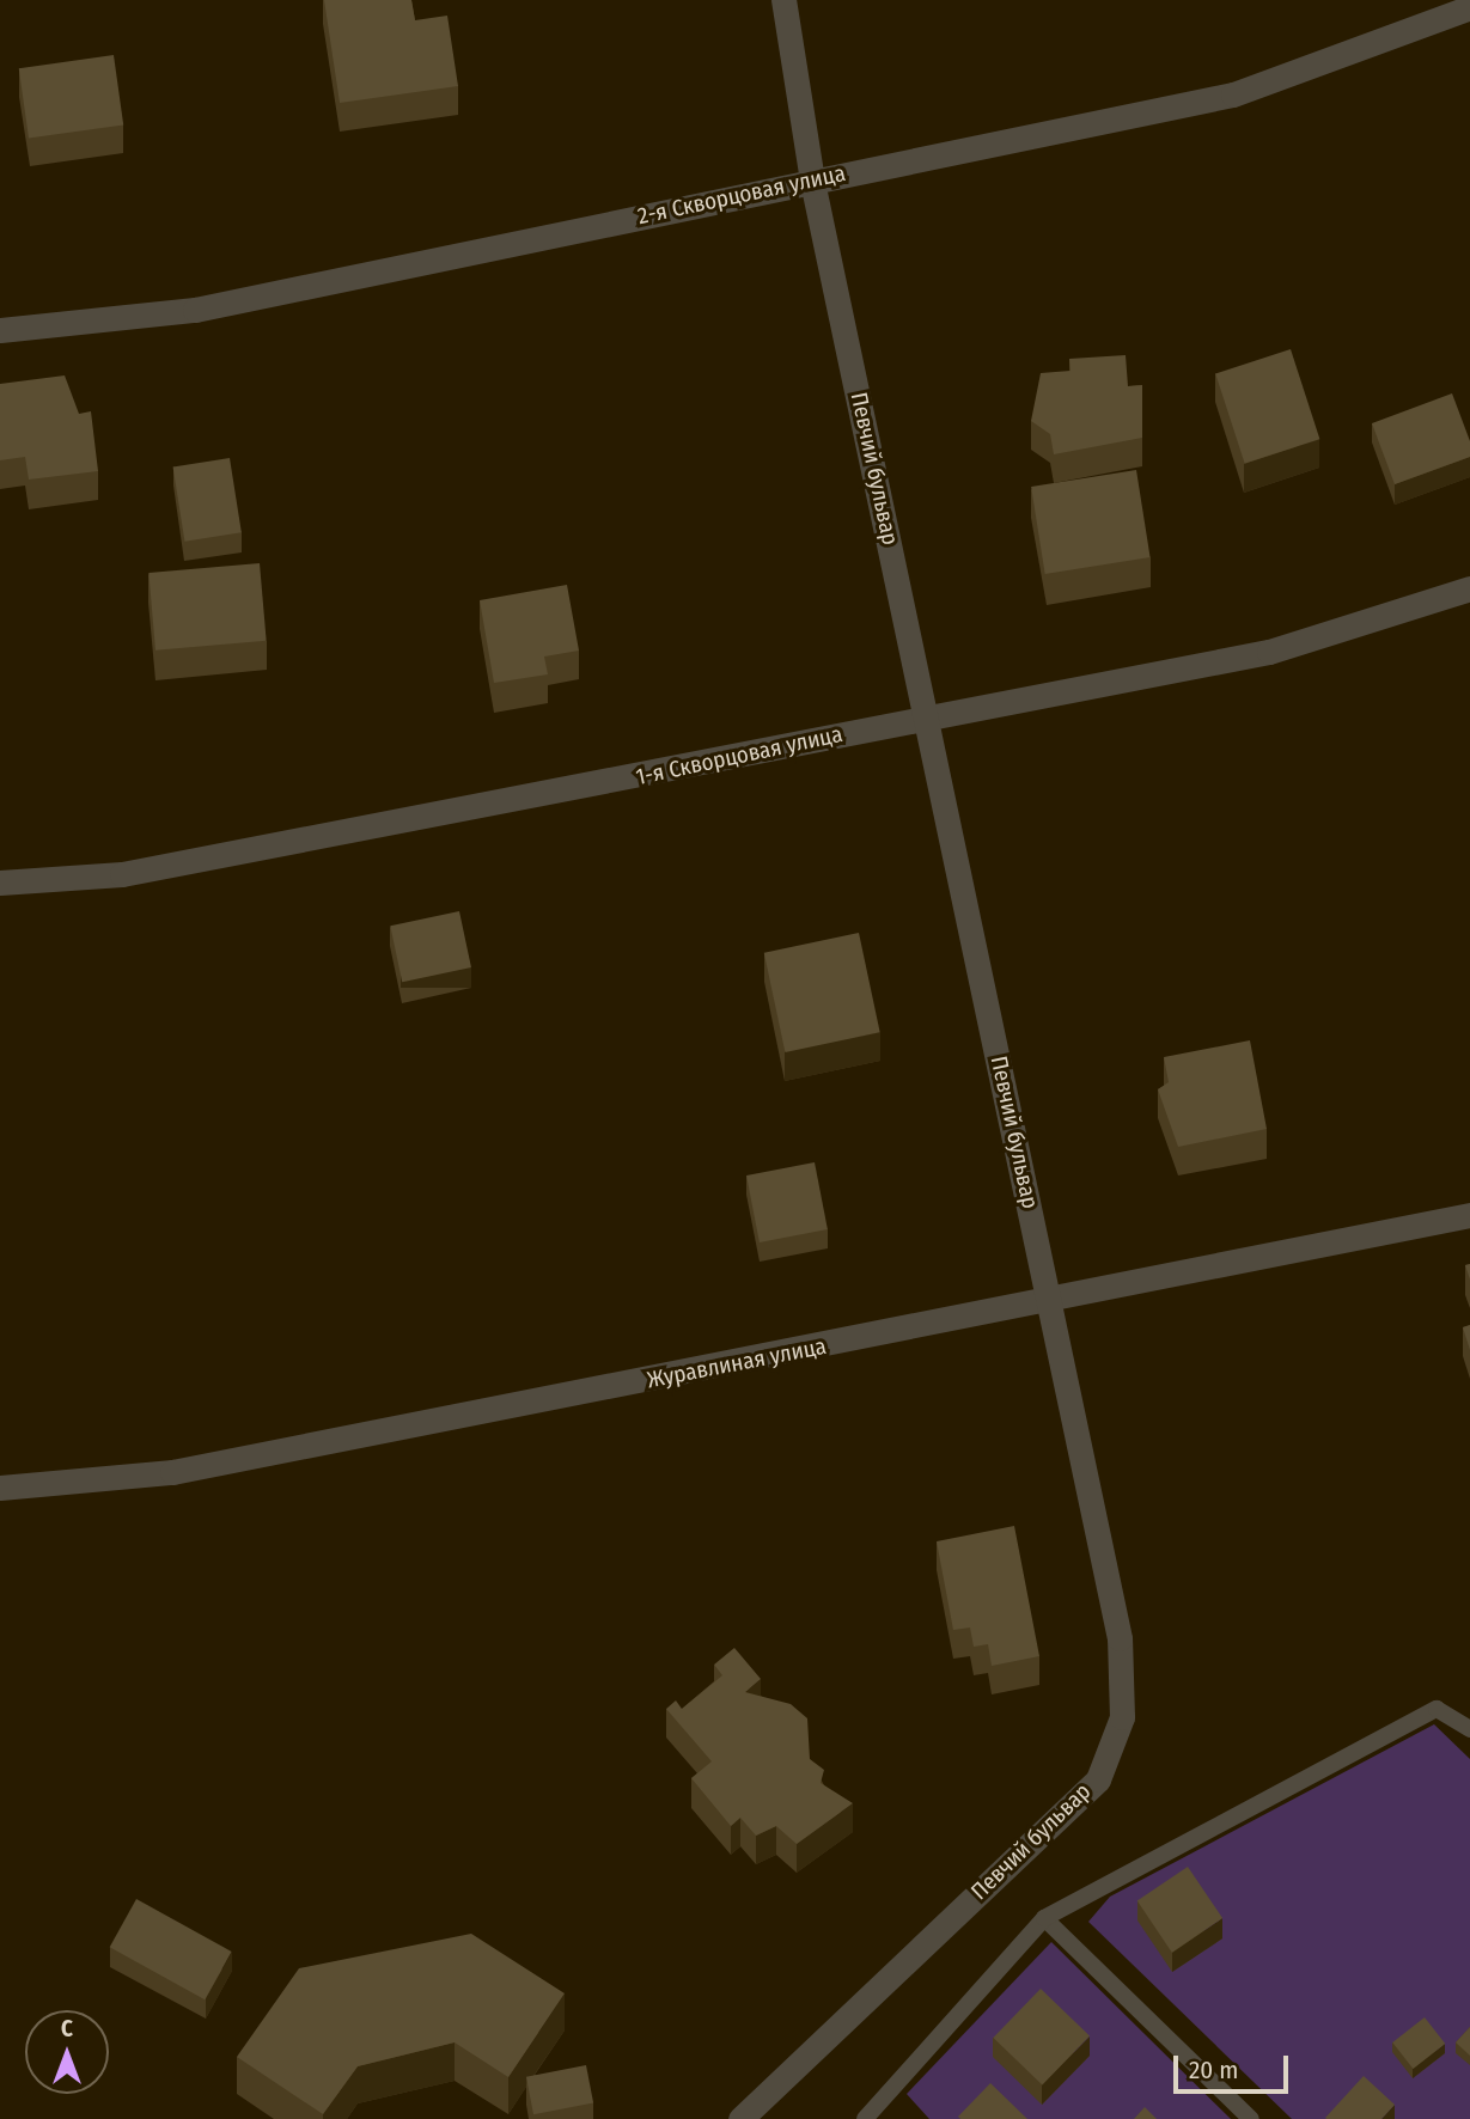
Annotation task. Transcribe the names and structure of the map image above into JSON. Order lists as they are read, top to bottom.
{
  "streets": {
    "street": [
      "2-я Скворцовая улица",
      "Певчий бульвар",
      "1-я Скворцовая улица",
      "Журавлиная улица"
    ]
  },
  "crossings": [
    ["2-я Скворцовая улица", "Певчий бульвар"],
    ["Певчий бульвар", "1-я Скворцовая улица"],
    ["Певчий бульвар", "Журавлиная улица"]
  ],
  "scale_bar": "20 m",
  "north": "top"
}
